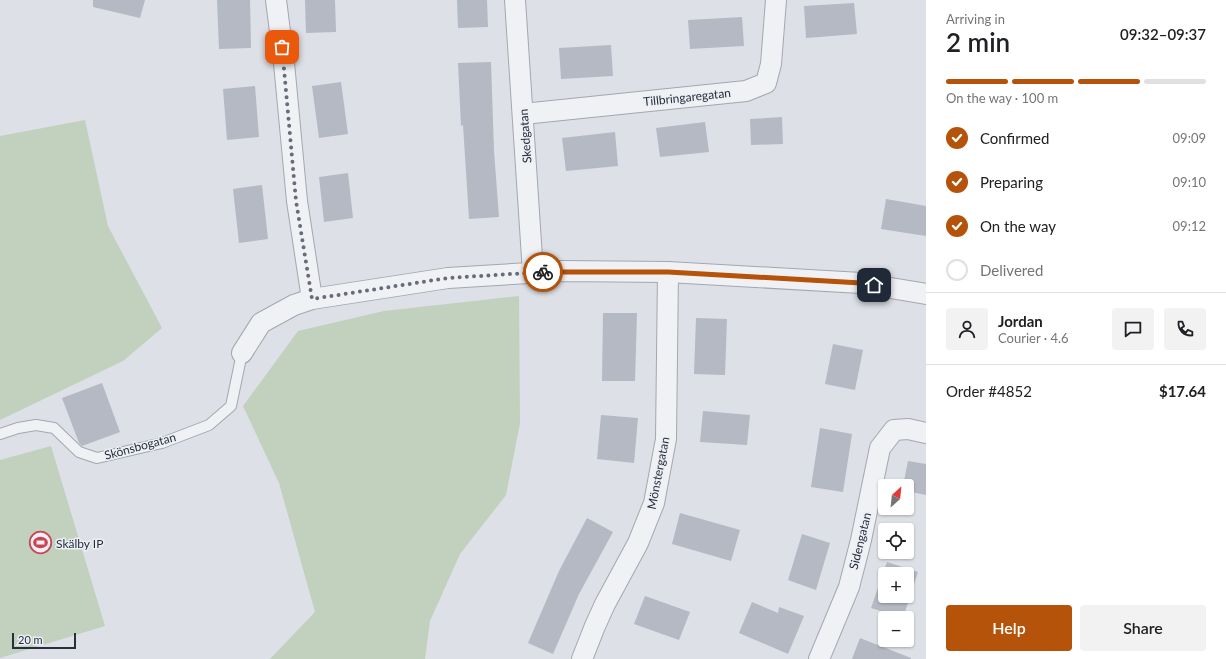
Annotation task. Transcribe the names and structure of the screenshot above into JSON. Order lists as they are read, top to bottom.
{
  "streets": {
    "street": [
      "Tillbringaregatan",
      "Skedgatan",
      "Skönsbogatan",
      "Mönstergatan",
      "Sidengatan"
    ]
  },
  "crossings": [
    ["Tillbringaregatan", "Skedgatan"],
    ["Skedgatan", "Skönsbogatan"],
    ["Skönsbogatan", "Mönstergatan"]
  ],
  "places": {
    "sports": ["Skälby IP"]
  },
  "scale_bar": "20 m",
  "north": "top right",
  "page": {
    "heading": ["2 min", "Arriving in", "09:32–09:37"],
    "panel": [
      "Jordan",
      "Courier · 4.6",
      "Order #4852",
      "$17.64"
    ],
    "bar": "On the way · 100 m",
    "list": [
      ["Confirmed", "09:09"],
      ["Preparing", "09:10"],
      ["On the way", "09:12"],
      "Delivered"
    ],
    "map_buttons": ["+", "−"],
    "buttons": ["Help", "Share"],
    "scale": "20 m"
  }
}
